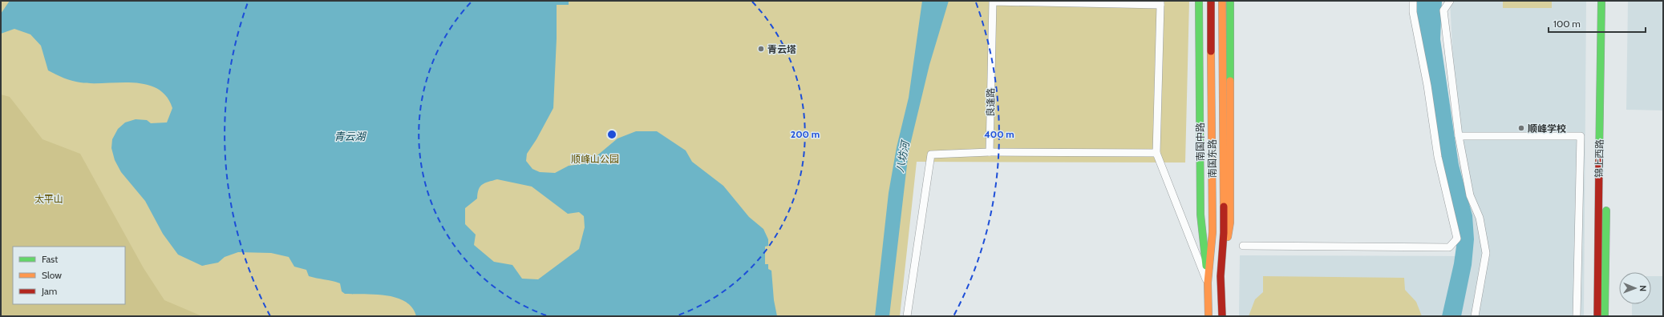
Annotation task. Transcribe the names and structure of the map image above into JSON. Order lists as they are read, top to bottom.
{
  "streets": {
    "main road": ["南国中路", "南国东路", "锦上西路"],
    "street": ["良逢路"]
  },
  "crossings": [
    ["南国中路", "南国东路"]
  ],
  "water": ["青云湖", "八坊河"],
  "parks": ["顺峰山公园", "太平山"],
  "places": ["青云塔", "顺峰学校"],
  "legend": ["Fast", "Slow", "Jam"],
  "scale_bar": "100 m",
  "north": "right",
  "rings": ["200 m", "400 m"]
}
